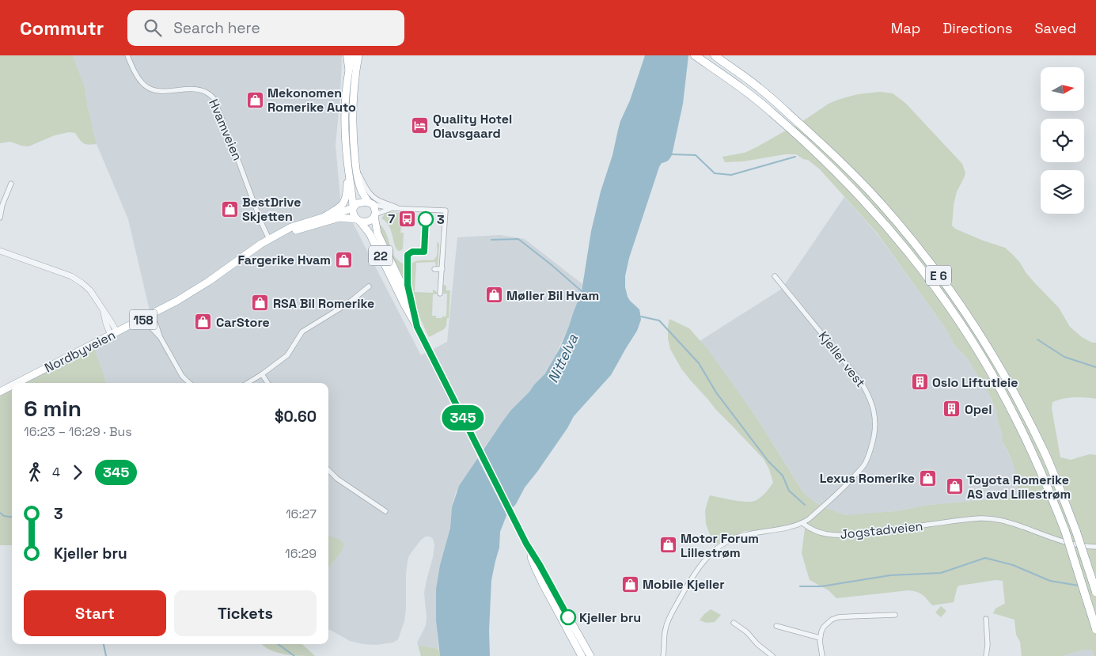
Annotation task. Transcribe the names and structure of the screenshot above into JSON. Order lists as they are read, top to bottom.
{
  "streets": {
    "highway": ["E 6"],
    "main road": ["22", "158", "Nordbyveien"],
    "street": ["Hvamveien", "Kjeller vest", "Jogstadveien"]
  },
  "crossings": [
    ["Hvamveien", "Nordbyveien"],
    ["22", "Nordbyveien"],
    ["Kjeller vest", "Jogstadveien"]
  ],
  "water": ["Nittelva"],
  "places": {
    "shop": [
      "Mekonomen Romerike Auto",
      "BestDrive Skjetten",
      "Fargerike Hvam",
      "Møller Bil Hvam",
      "RSA Bil Romerike",
      "CarStore",
      "Lexus Romerike",
      "Toyota Romerike AS avd Lillestrøm",
      "Motor Forum Lillestrøm",
      "Mobile Kjeller"
    ],
    "hotel": ["Quality Hotel Olavsgaard"],
    "bus stop": ["7"],
    "other": ["3", "Kjeller bru"],
    "building": ["Oslo Liftutleie", "Opel"]
  },
  "lines": ["bus line 345"],
  "north": "right",
  "page": {
    "header": "Commutr",
    "search": "Search here",
    "nav": ["Map", "Directions", "Saved"],
    "on_map": "345",
    "heading": ["6 min", "16:23 – 16:29 · Bus", "$0.60"],
    "legs": ["4", "345"],
    "list": [
      {
        "name": "3",
        "value": "16:27"
      },
      {
        "name": "Kjeller bru",
        "value": "16:29"
      }
    ],
    "buttons": ["Start", "Tickets"]
  }
}
